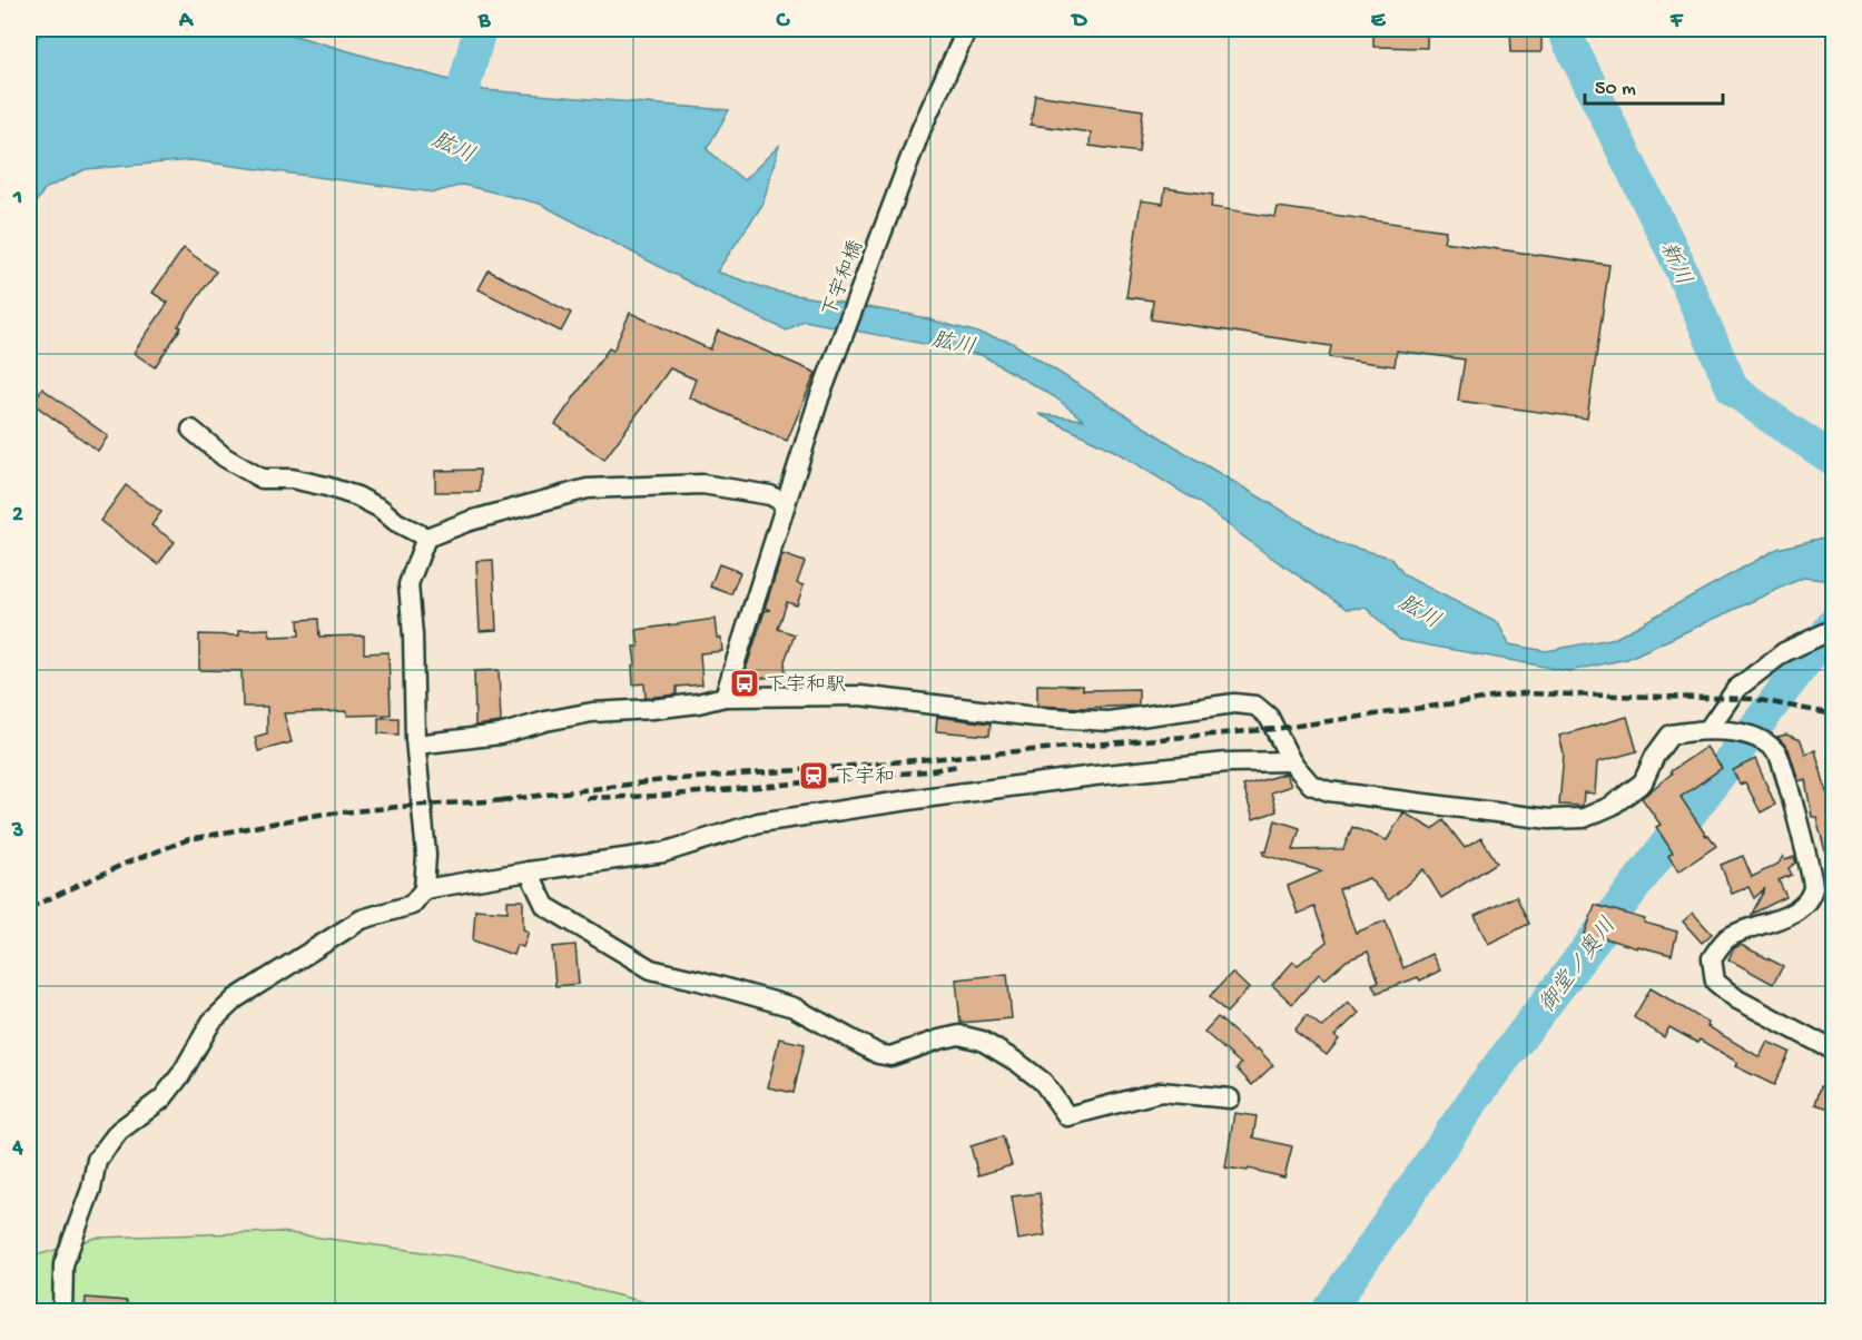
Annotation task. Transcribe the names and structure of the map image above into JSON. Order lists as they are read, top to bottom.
{
  "streets": {
    "street": ["下宇和橋"]
  },
  "water": ["肱川", "新川", "御堂ノ奥川"],
  "places": {
    "bus stop": ["下宇和駅"],
    "station": ["下宇和"]
  },
  "scale_bar": "50 m",
  "grid": {
    "columns": [
      "A",
      "B",
      "C",
      "D",
      "E",
      "F"
    ],
    "rows": [
      "1",
      "2",
      "3",
      "4"
    ]
  }
}
